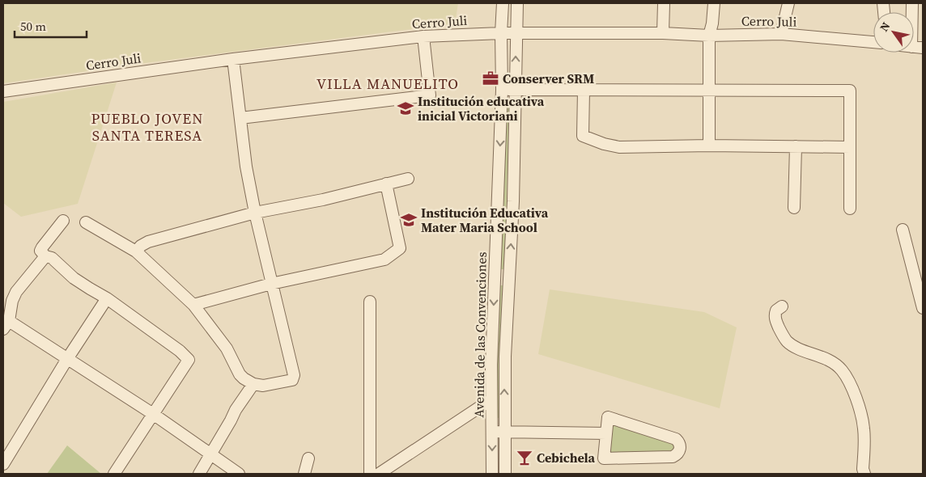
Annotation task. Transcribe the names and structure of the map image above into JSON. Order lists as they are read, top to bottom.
{
  "streets": {
    "street": ["Cerro Juli", "Avenida de las Convenciones"]
  },
  "crossings": [
    ["Cerro Juli", "Avenida de las Convenciones"]
  ],
  "districts": ["VILLA MANUELITO", "PUEBLO JOVEN SANTA TERESA"],
  "places": {
    "office": ["Conserver SRM"],
    "school or university": ["Institución educativa inicial Victoriani", "Institución Educativa Mater Maria School"],
    "bar": ["Cebichela"]
  },
  "scale_bar": "50 m",
  "north": "top left"
}
